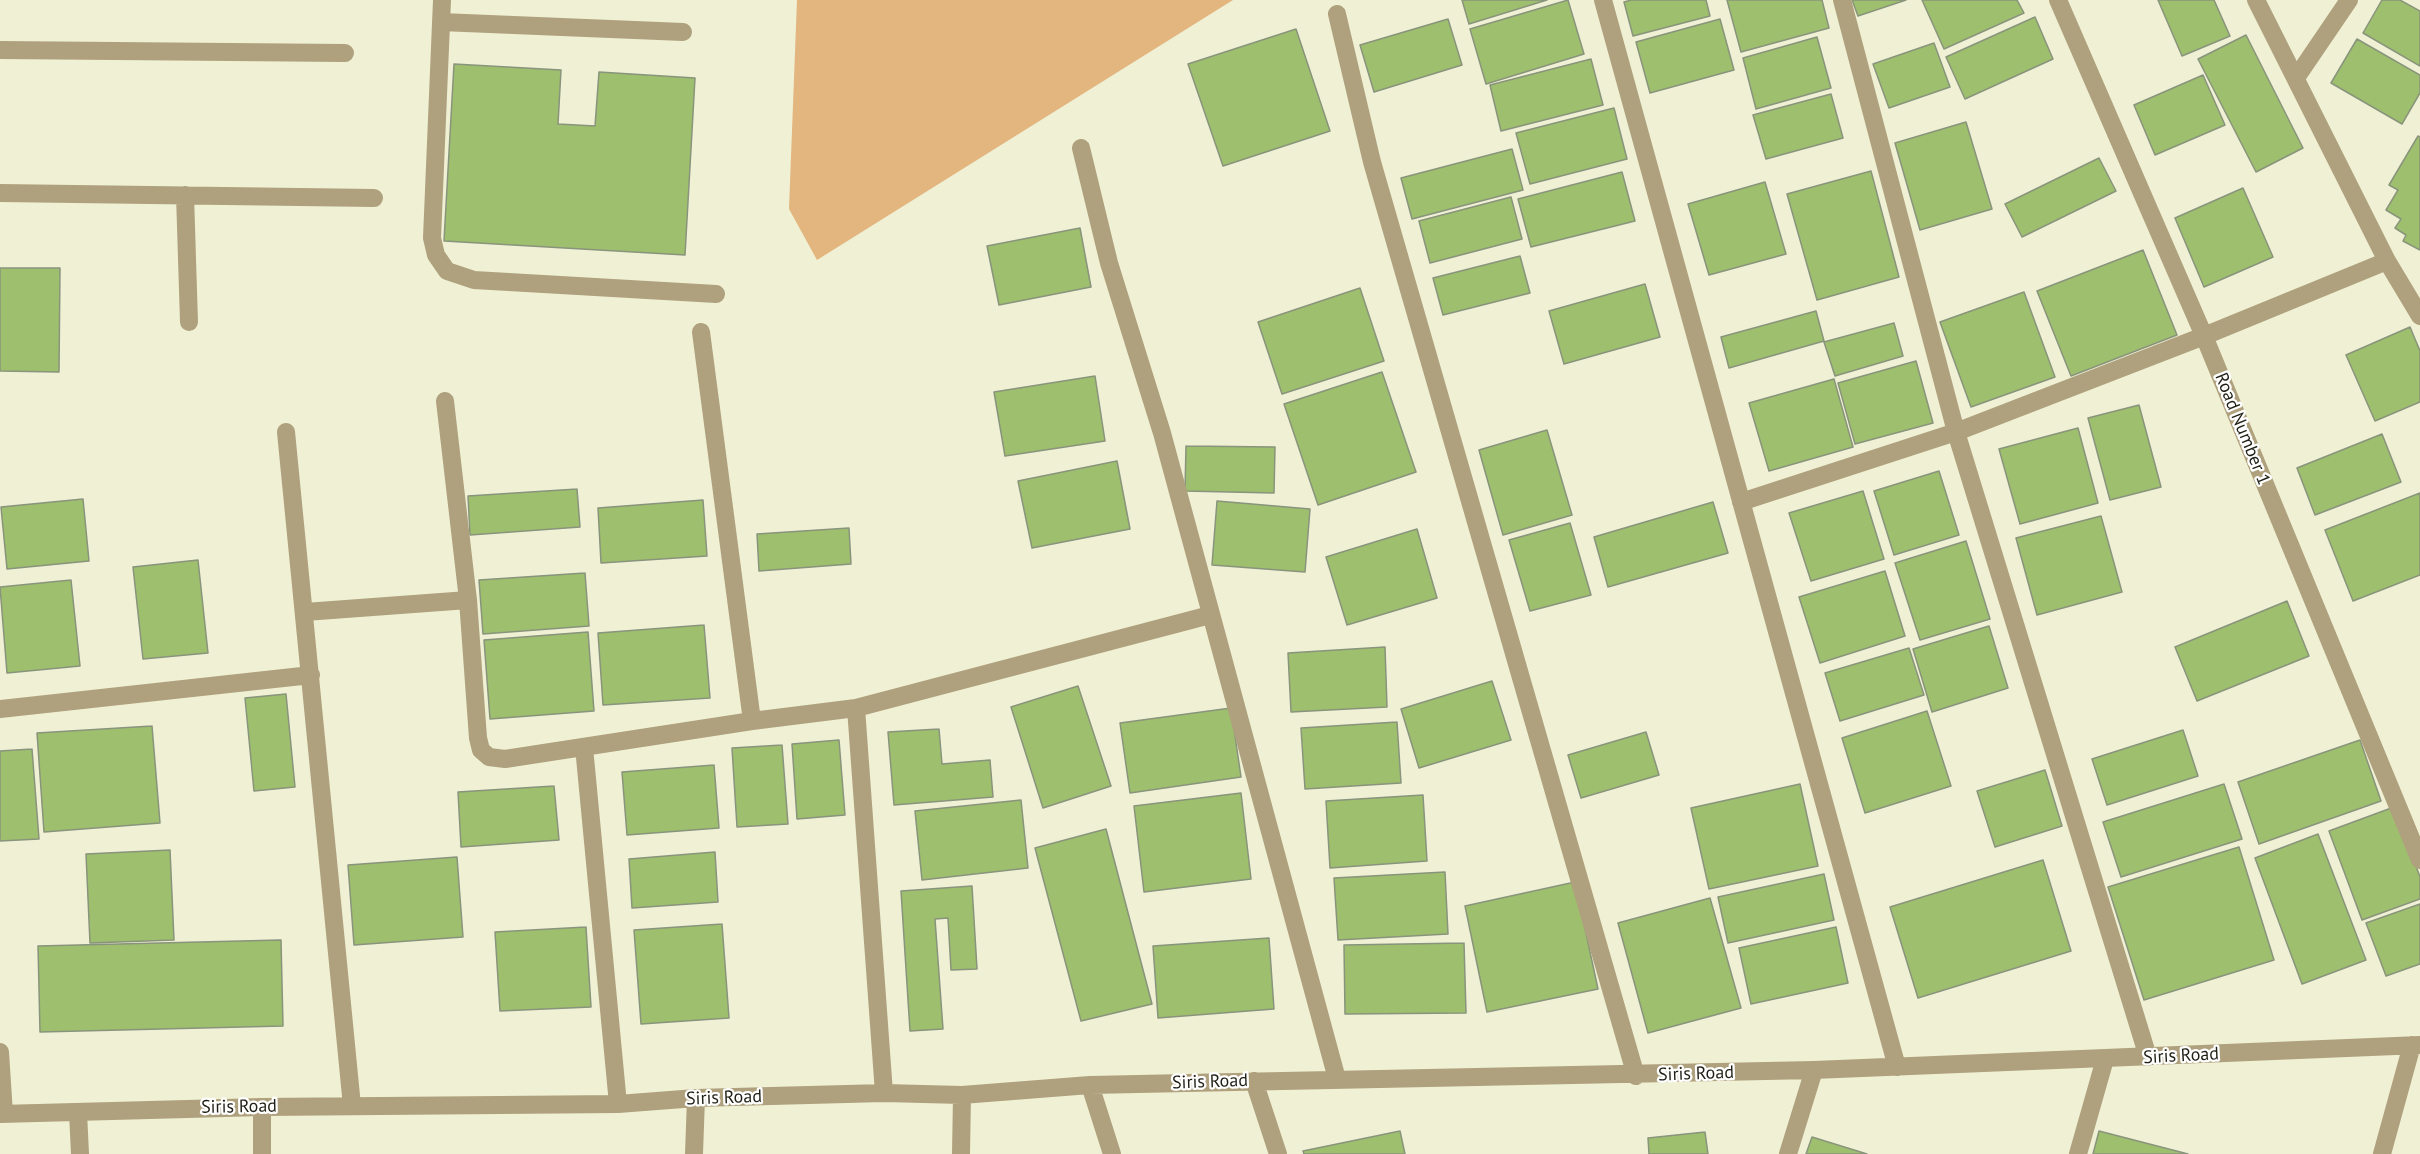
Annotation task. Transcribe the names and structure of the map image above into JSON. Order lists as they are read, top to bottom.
{
  "streets": {
    "street": ["Road Number 1", "Siris Road"]
  }
}
